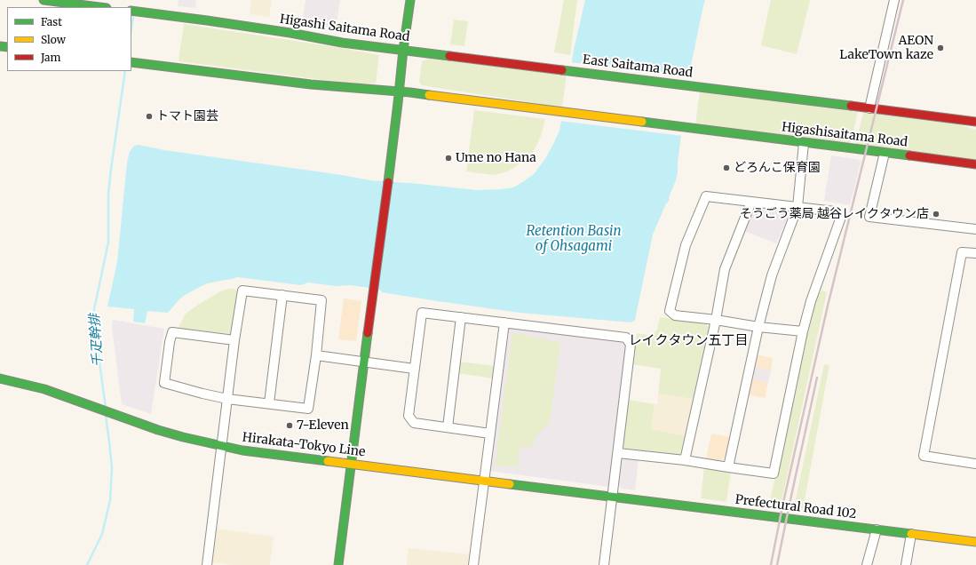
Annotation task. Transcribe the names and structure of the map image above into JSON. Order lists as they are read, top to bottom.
{
  "streets": {
    "main road": [
      "Higashi Saitama Road",
      "East Saitama Road",
      "Higashisaitama Road",
      "Hirakata-Tokyo Line",
      "Prefectural Road 102"
    ]
  },
  "crossings": [
    ["Higashi Saitama Road", "East Saitama Road"],
    ["Hirakata-Tokyo Line", "Prefectural Road 102"]
  ],
  "districts": ["レイクタウン五丁目"],
  "water": ["Retention Basin of Ohsagami", "千疋幹排"],
  "places": [
    "AEON LakeTown kaze",
    "トマト園芸",
    "Ume no Hana",
    "どろんこ保育園",
    "そうごう薬局 越谷レイクタウン店",
    "7-Eleven"
  ],
  "legend": ["Fast", "Slow", "Jam"]
}
